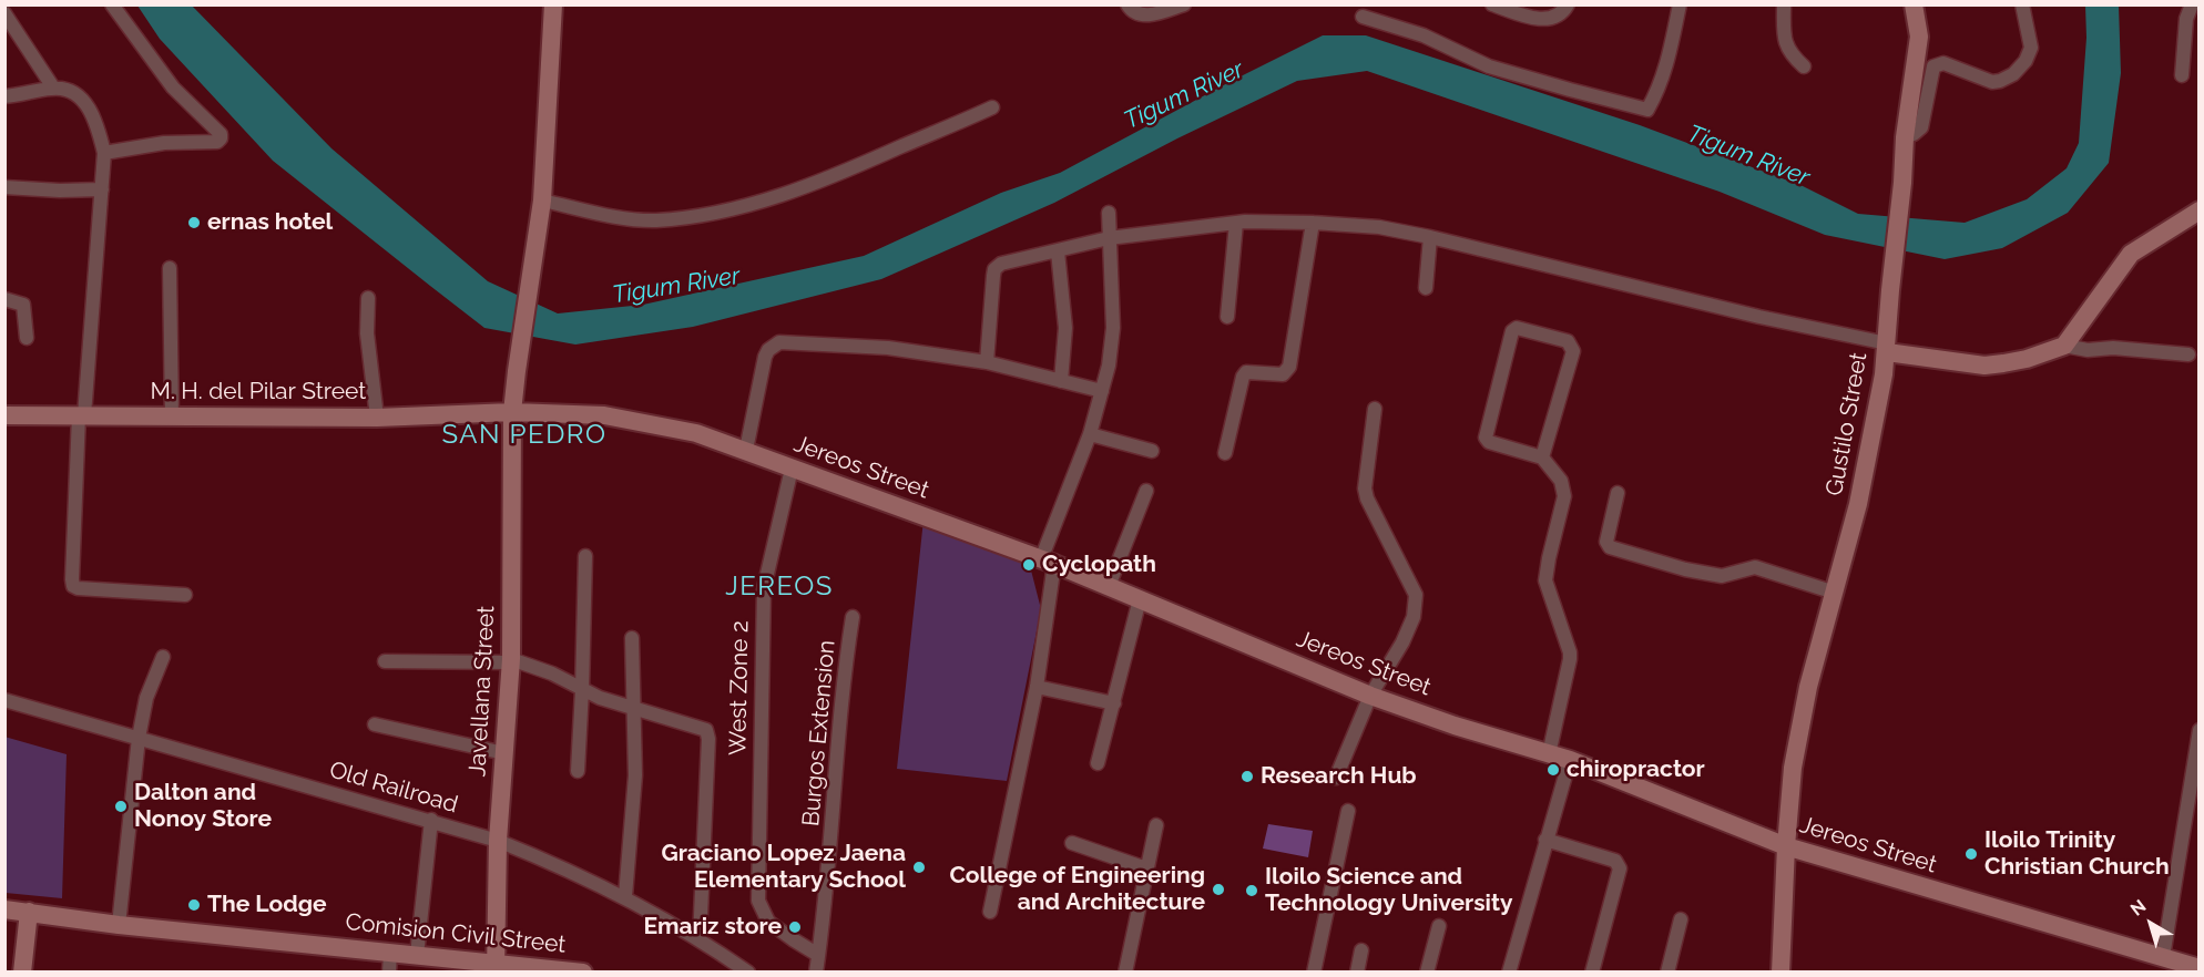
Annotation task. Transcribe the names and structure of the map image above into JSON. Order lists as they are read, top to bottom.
{
  "streets": {
    "street": [
      "M. H. del Pilar Street",
      "Gustilo Street",
      "Jereos Street",
      "West Zone 2",
      "Javellana Street",
      "Burgos Extension",
      "Old Railroad",
      "Comision Civil Street"
    ]
  },
  "crossings": [
    ["M. H. del Pilar Street", "Jereos Street"],
    ["M. H. del Pilar Street", "Javellana Street"],
    ["Gustilo Street", "Jereos Street"],
    ["Jereos Street", "West Zone 2"],
    ["Jereos Street", "Javellana Street"],
    ["West Zone 2", "Burgos Extension"],
    ["Javellana Street", "Old Railroad"],
    ["Javellana Street", "Comision Civil Street"]
  ],
  "districts": ["SAN PEDRO", "JEREOS"],
  "water": ["Tigum River"],
  "places": [
    "ernas hotel",
    "Cyclopath",
    "chiropractor",
    "Research Hub",
    "Dalton and Nonoy Store",
    "Iloilo Trinity Christian Church",
    "Graciano Lopez Jaena Elementary School",
    "College of Engineering and Architecture",
    "Iloilo Science and Technology University",
    "The Lodge",
    "Emariz store"
  ],
  "north": "top left"
}
